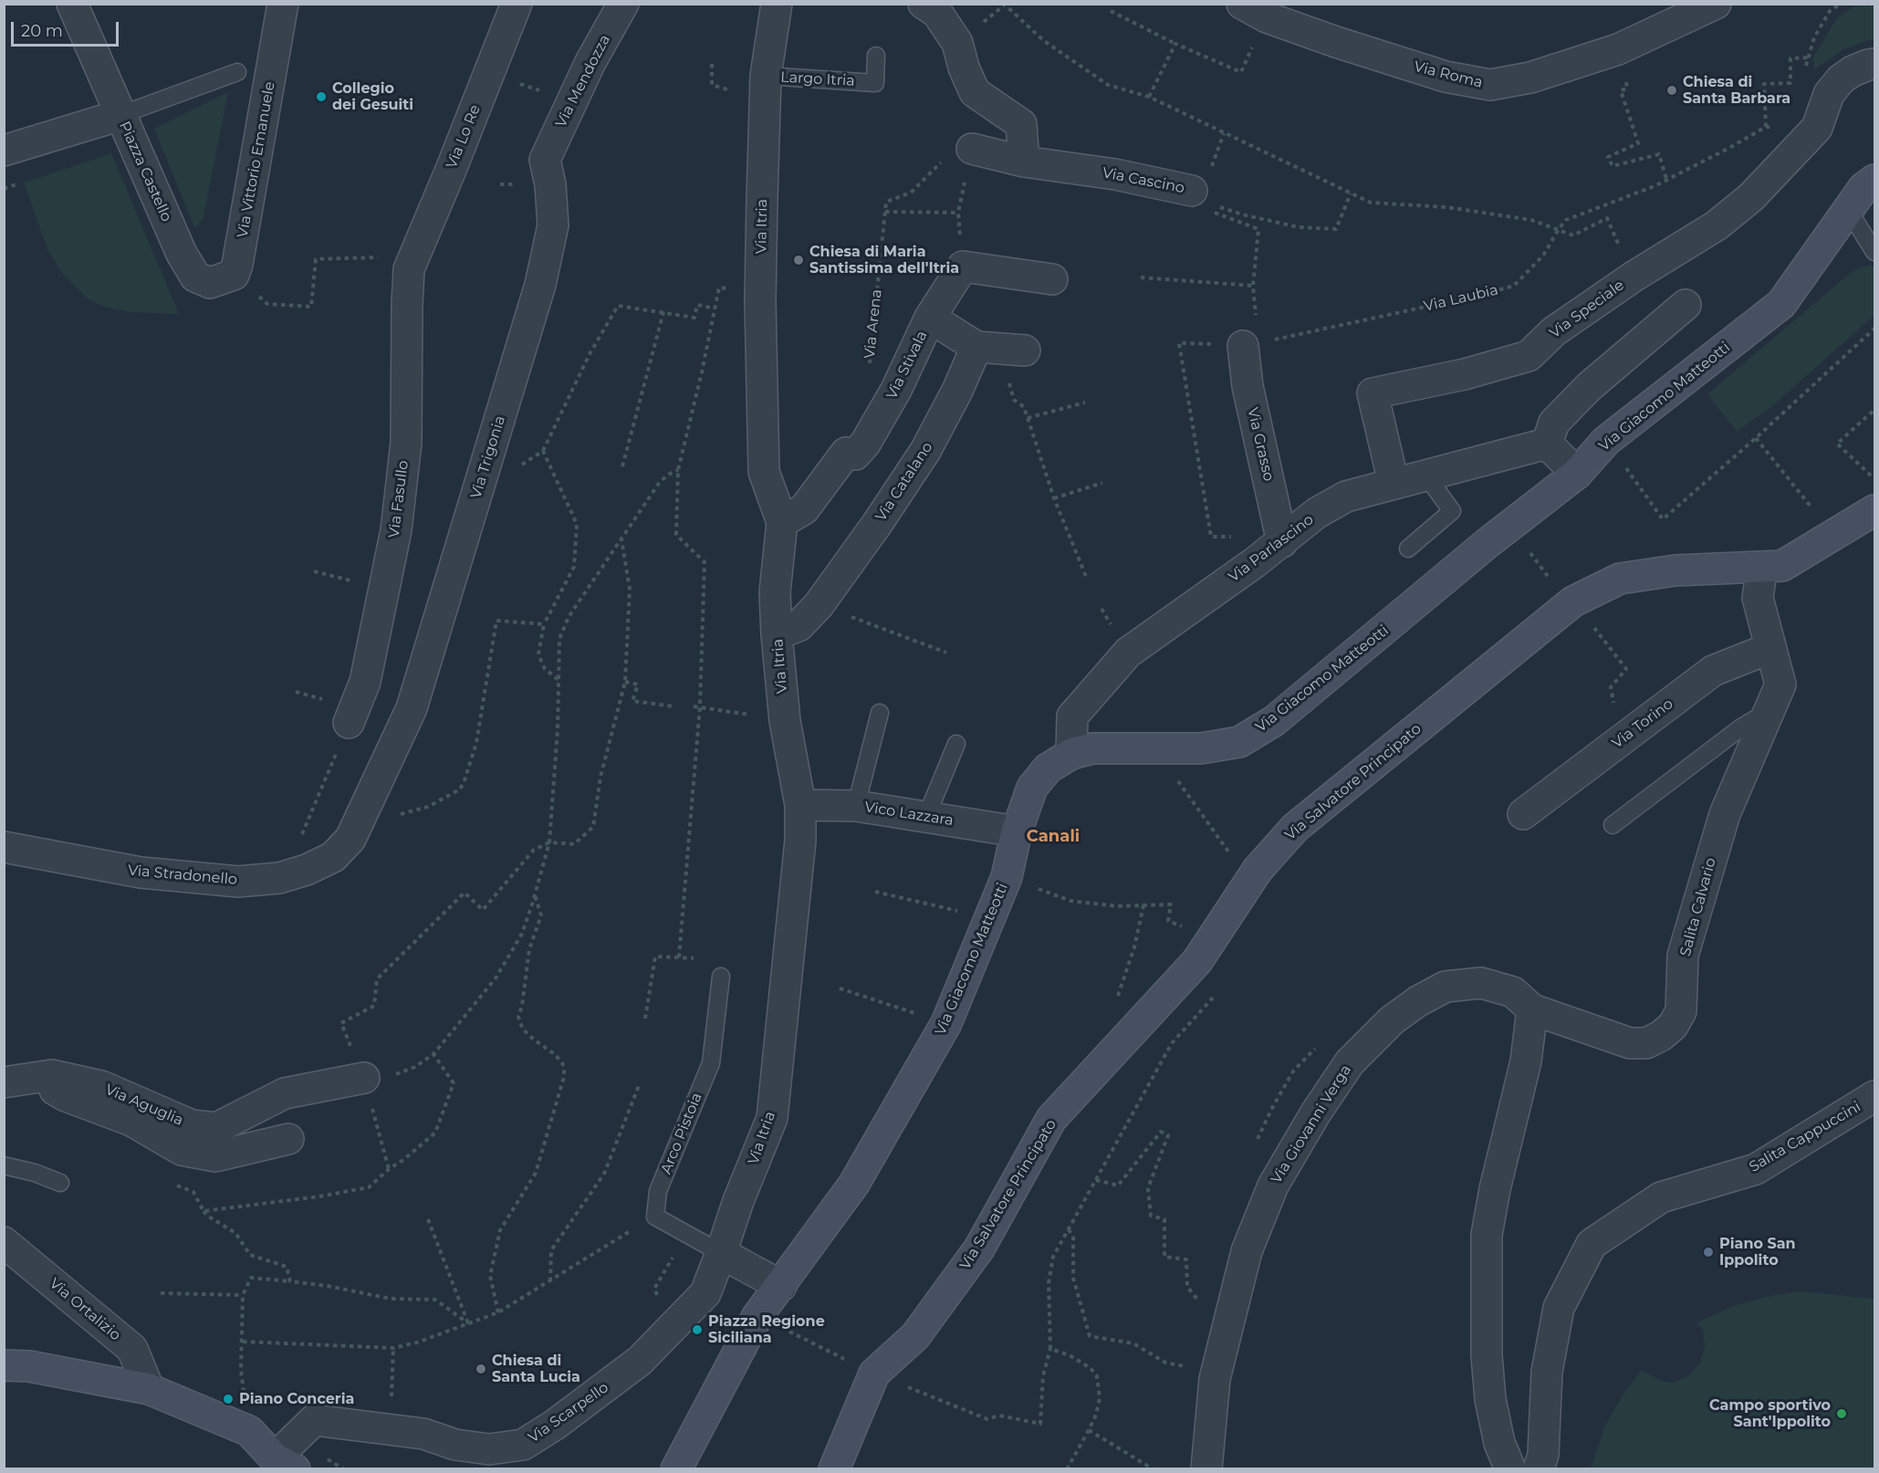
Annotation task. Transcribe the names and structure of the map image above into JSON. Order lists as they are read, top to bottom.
{
  "streets": {
    "main road": ["Via Giacomo Matteotti", "Via Salvatore Principato"],
    "street": [
      "Via Roma",
      "Via Mendozza",
      "Via Lo Re",
      "Via Vittorio Emanuele",
      "Piazza Castello",
      "Via Cascino",
      "Via Itria",
      "Via Speciale",
      "Via Stivala",
      "Via Grasso",
      "Via Trigonia",
      "Via Catalano",
      "Via Fasullo",
      "Via Parlascino",
      "Via Torino",
      "Vico Lazzara",
      "Via Stradonello",
      "Salita Calvario",
      "Via Aguglia",
      "Via Giovanni Verga",
      "Salita Cappuccini",
      "Via Ortalizio",
      "Via Scarpello"
    ],
    "lane": ["Largo Itria", "Arco Pistoia"],
    "path": ["Via Laubia", "Via Arena"]
  },
  "crossings": [
    ["Largo Itria", "Via Itria"],
    ["Via Mendozza", "Via Trigonia"],
    ["Via Lo Re", "Via Fasullo"],
    ["Via Vittorio Emanuele", "Piazza Castello"],
    ["Via Itria", "Via Stivala"],
    ["Via Itria", "Via Catalano"],
    ["Via Itria", "Vico Lazzara"],
    ["Via Itria", "Via Scarpello"],
    ["Via Laubia", "Via Grasso"],
    ["Via Laubia", "Via Parlascino"],
    ["Via Speciale", "Via Parlascino"],
    ["Via Giacomo Matteotti", "Via Parlascino"],
    ["Via Giacomo Matteotti", "Vico Lazzara"],
    ["Via Grasso", "Via Parlascino"],
    ["Via Trigonia", "Via Stradonello"],
    ["Via Torino", "Salita Calvario"],
    ["Via Salvatore Principato", "Salita Calvario"],
    ["Salita Calvario", "Via Giovanni Verga"]
  ],
  "districts": ["Canali"],
  "places": [
    "Chiesa di Santa Barbara",
    "Collegio dei Gesuiti",
    "Chiesa di Maria Santissima dell'Itria",
    "Piano San Ippolito",
    "Piazza Regione Siciliana",
    "Chiesa di Santa Lucia",
    "Piano Conceria",
    "Campo sportivo Sant'Ippolito"
  ],
  "scale_bar": "20 m"
}
